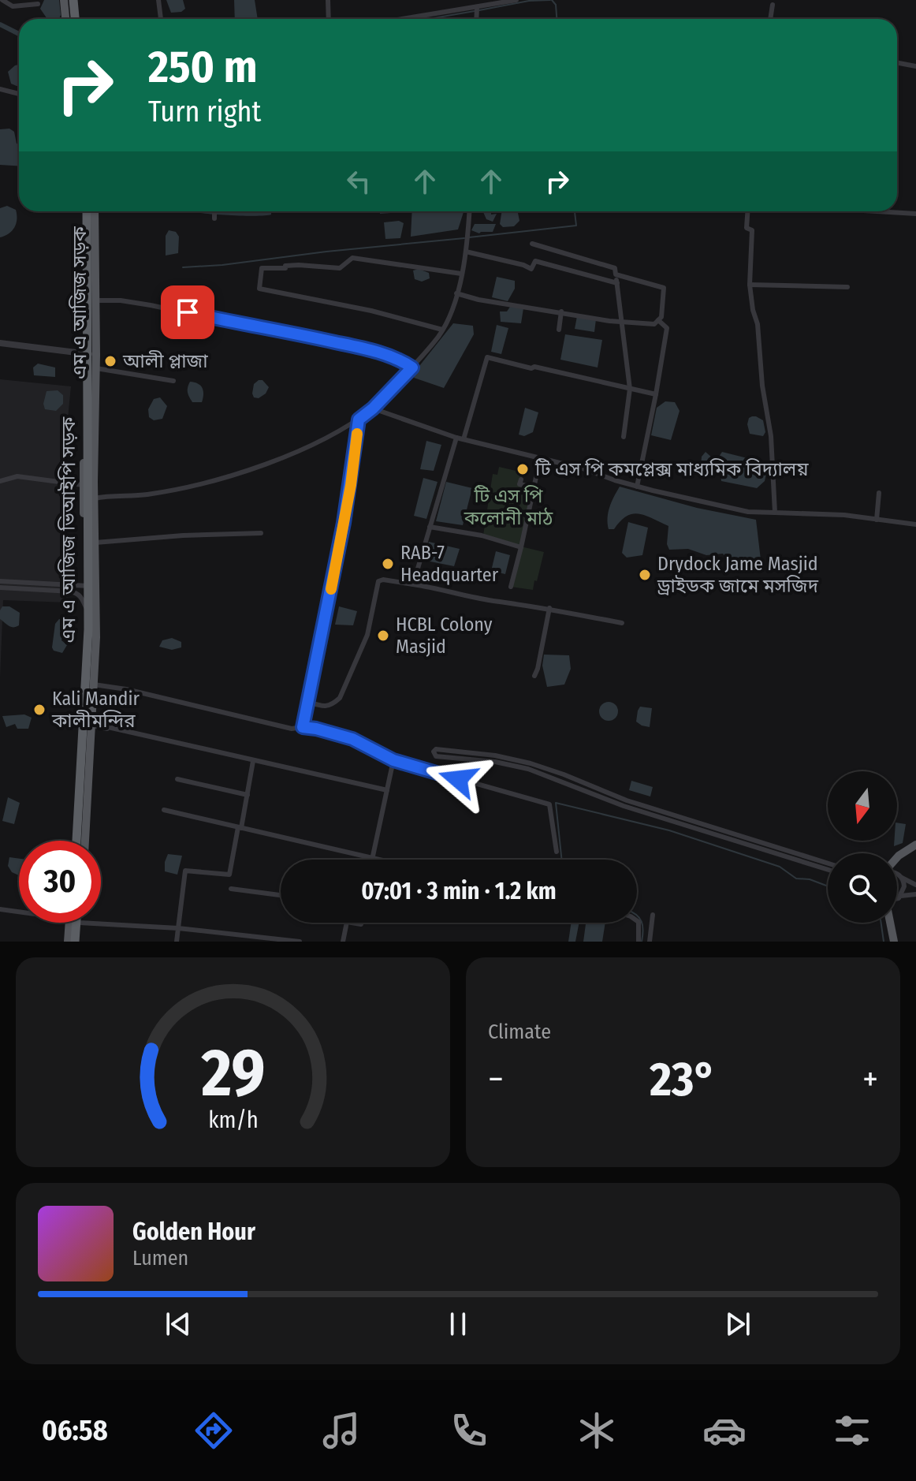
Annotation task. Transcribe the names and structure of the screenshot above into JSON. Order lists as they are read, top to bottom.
{
  "streets": {
    "main road": ["এম এ আজিজ সড়ক", "এম এ আজিজ ভিআইপি সড়ক"]
  },
  "parks": ["টি এস পি কলোনী মাঠ"],
  "places": [
    "আলী প্লাজা",
    "টি এস পি কমপ্লেক্স মাধ্যমিক বিদ্যালয়",
    "RAB-7 Headquarter",
    "Drydock Jame Masjid ড্রাইডক জামে মসজিদ",
    "HCBL Colony Masjid",
    "Kali Mandir কালীমন্দির"
  ],
  "north": "bottom",
  "page": {
    "turn": ["250 m", "Turn right"],
    "limit": "30",
    "trip": "07:01 · 3 min · 1.2 km",
    "tile": "Climate",
    "heat": ["−", "23°", "+"],
    "song": ["Golden Hour", "Lumen"],
    "tabs": "06:58",
    "gauge": ["29", "km/h"]
  }
}
